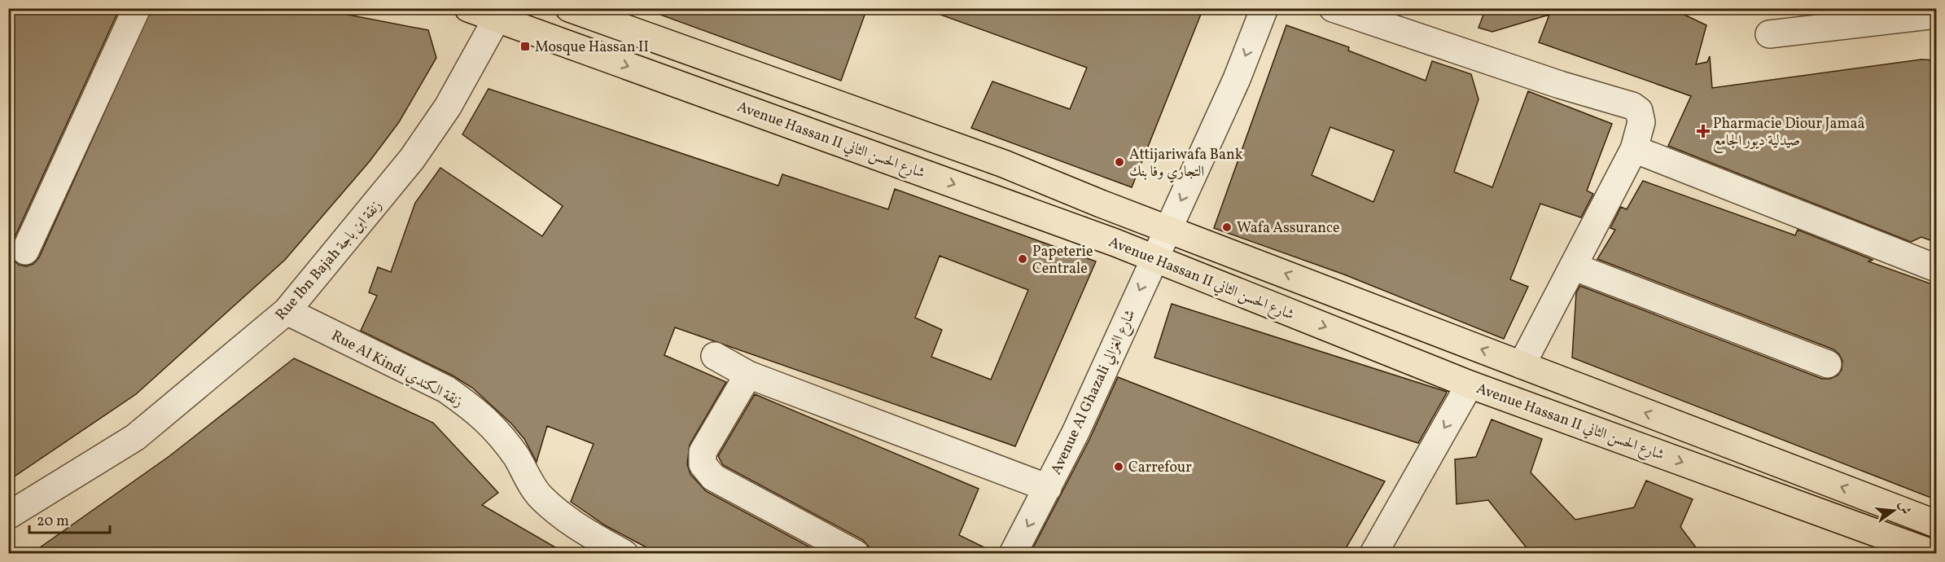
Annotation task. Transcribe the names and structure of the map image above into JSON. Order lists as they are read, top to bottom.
{
  "streets": {
    "main road": ["Avenue Hassan II شارع الحسن الثاني"],
    "street": ["Rue Ibn Bajah زنقة ابن باجة", "Rue Al Kindi زنقة الكندي", "Avenue Al Ghazali شارع الغزالي"]
  },
  "crossings": [
    ["Avenue Hassan II شارع الحسن الثاني", "Rue Ibn Bajah زنقة ابن باجة"],
    ["Avenue Hassan II شارع الحسن الثاني", "Avenue Al Ghazali شارع الغزالي"],
    ["Rue Ibn Bajah زنقة ابن باجة", "Rue Al Kindi زنقة الكندي"]
  ],
  "one_way": ["Avenue Al Ghazali شارع الغزالي"],
  "places": {
    "transit": ["Mosque Hassan II"],
    "health": ["Pharmacie Diour Jamaâ صيدلية ديور الجامع"],
    "other": [
      "Attijariwafa Bank التجاري وفا بنك",
      "Wafa Assurance",
      "Papeterie Centrale",
      "Carrefour"
    ]
  },
  "scale_bar": "20 m",
  "north": "right"
}
